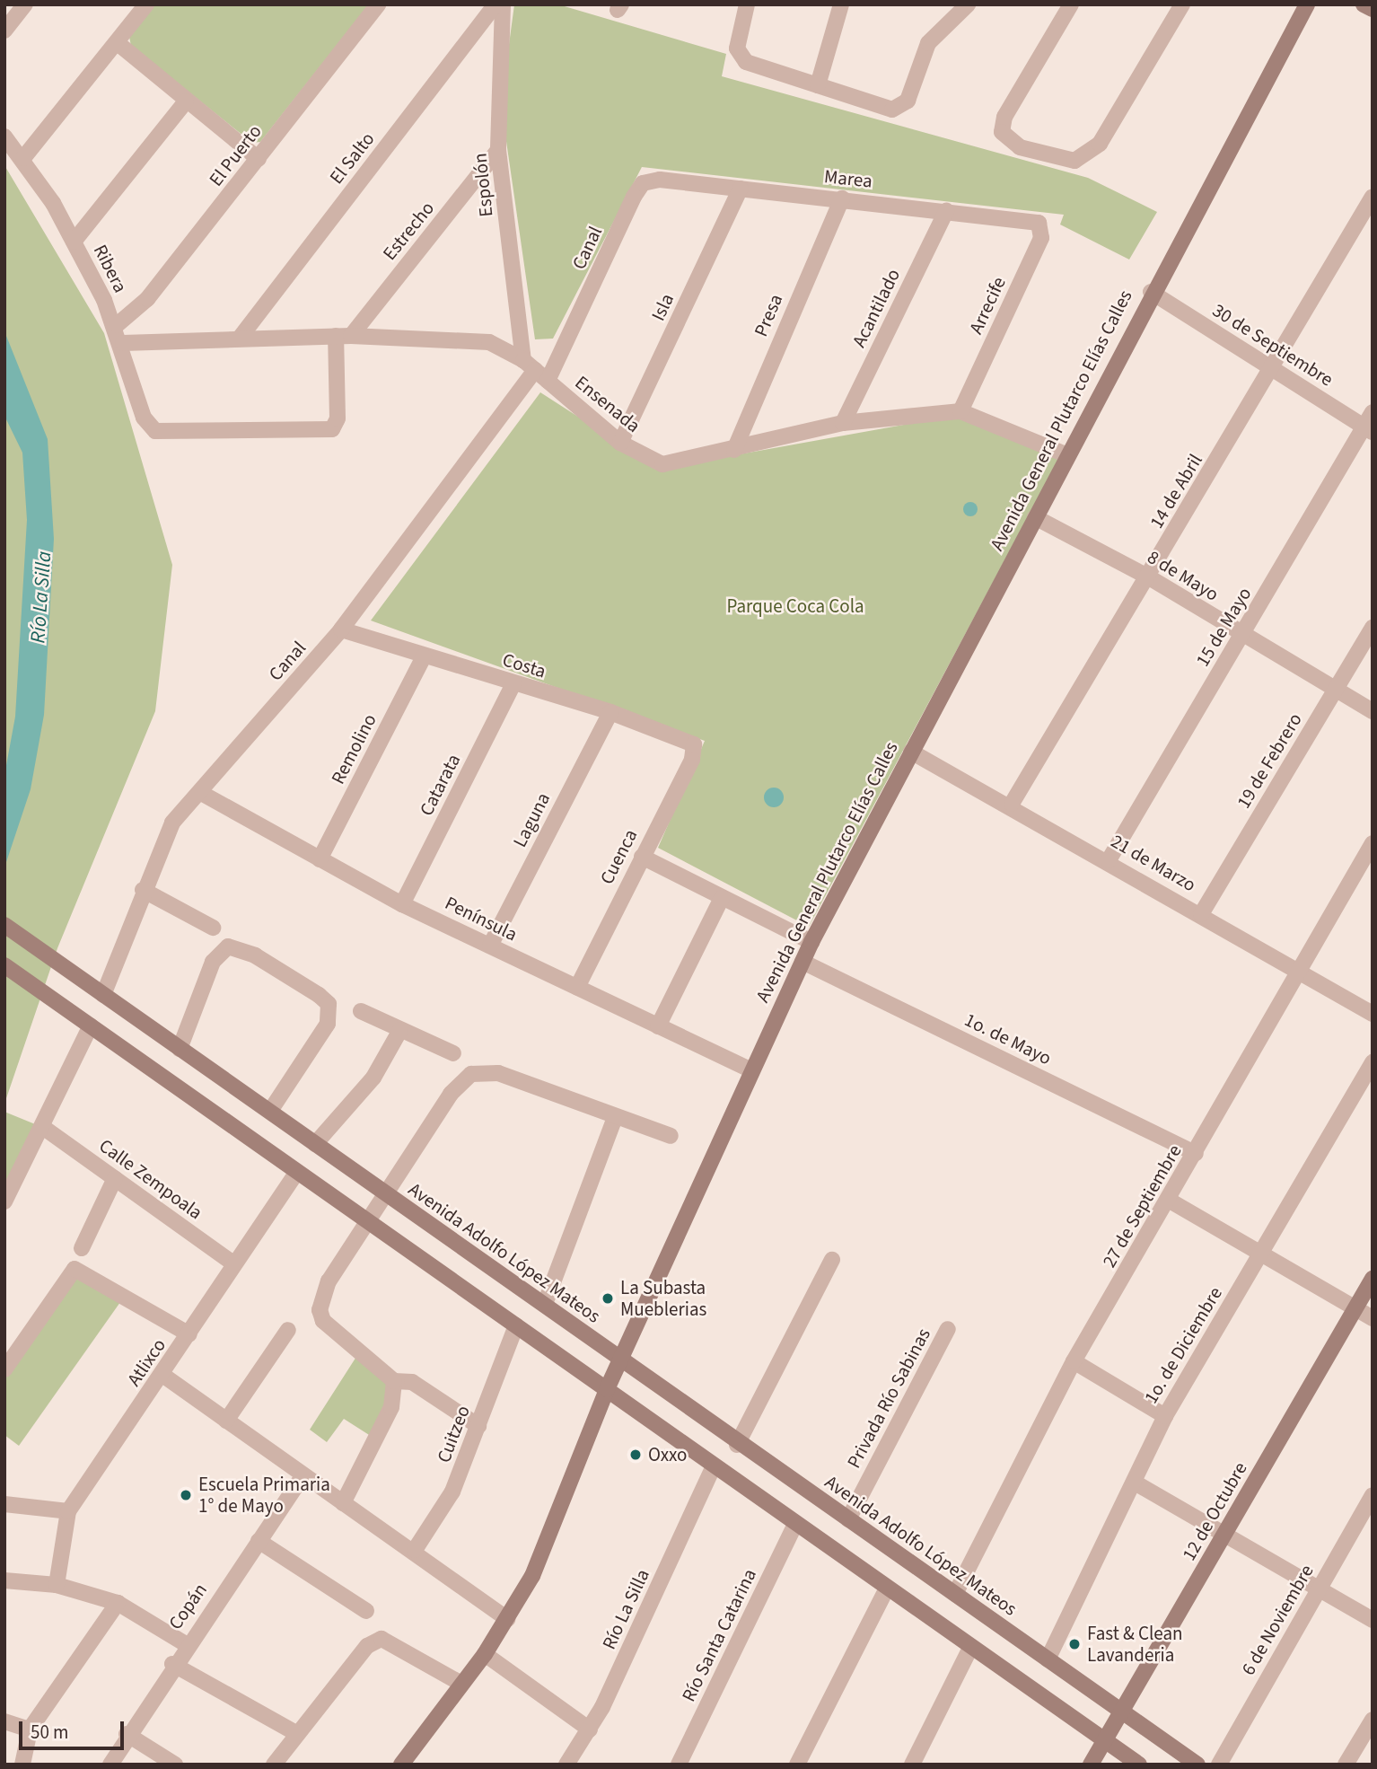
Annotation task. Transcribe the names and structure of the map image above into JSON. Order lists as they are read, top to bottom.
{
  "streets": {
    "main road": ["Avenida General Plutarco Elías Calles", "Avenida Adolfo López Mateos", "12 de Octubre"],
    "street": [
      "El Puerto",
      "El Salto",
      "Marea",
      "Espolón",
      "Estrecho",
      "Canal",
      "Ribera",
      "Arrecife",
      "Isla",
      "Acantilado",
      "Presa",
      "30 de Septiembre",
      "Ensenada",
      "14 de Abril",
      "8 de Mayo",
      "15 de Mayo",
      "Costa",
      "Remolino",
      "19 de Febrero",
      "Catarata",
      "Laguna",
      "Cuenca",
      "21 de Marzo",
      "Península",
      "1o. de Mayo",
      "Calle Zempoala",
      "27 de Septiembre",
      "1o. de Diciembre",
      "Atlixco",
      "Privada Río Sabinas",
      "Cuitzeo",
      "Copán",
      "Río La Silla",
      "6 de Noviembre",
      "Río Santa Catarina"
    ]
  },
  "crossings": [
    ["El Puerto", "Ribera"],
    ["El Salto", "Ensenada"],
    ["Marea", "Canal"],
    ["Marea", "Arrecife"],
    ["Marea", "Isla"],
    ["Marea", "Acantilado"],
    ["Marea", "Presa"],
    ["Espolón", "Estrecho"],
    ["Espolón", "Canal"],
    ["Espolón", "Ensenada"],
    ["Estrecho", "Ribera"],
    ["Estrecho", "Ensenada"],
    ["Canal", "Ensenada"],
    ["Canal", "Costa"],
    ["Canal", "Península"],
    ["Canal", "Avenida Adolfo López Mateos"],
    ["Ribera", "Ensenada"],
    ["Arrecife", "Ensenada"],
    ["Isla", "Ensenada"],
    ["Acantilado", "Ensenada"],
    ["Presa", "Ensenada"],
    ["30 de Septiembre", "Avenida General Plutarco Elías Calles"],
    ["30 de Septiembre", "14 de Abril"],
    ["30 de Septiembre", "15 de Mayo"],
    ["Ensenada", "Avenida General Plutarco Elías Calles"],
    ["Avenida General Plutarco Elías Calles", "8 de Mayo"],
    ["Avenida General Plutarco Elías Calles", "21 de Marzo"],
    ["Avenida General Plutarco Elías Calles", "Península"],
    ["Avenida General Plutarco Elías Calles", "1o. de Mayo"],
    ["Avenida General Plutarco Elías Calles", "Avenida Adolfo López Mateos"],
    ["14 de Abril", "8 de Mayo"],
    ["14 de Abril", "21 de Marzo"],
    ["8 de Mayo", "15 de Mayo"],
    ["8 de Mayo", "19 de Febrero"],
    ["15 de Mayo", "21 de Marzo"],
    ["Costa", "Remolino"],
    ["Costa", "Catarata"],
    ["Costa", "Laguna"],
    ["Costa", "Cuenca"],
    ["Remolino", "Península"],
    ["19 de Febrero", "21 de Marzo"],
    ["Catarata", "Península"],
    ["Laguna", "Península"],
    ["Cuenca", "Península"],
    ["21 de Marzo", "27 de Septiembre"],
    ["1o. de Mayo", "27 de Septiembre"],
    ["Calle Zempoala", "Atlixco"],
    ["27 de Septiembre", "Avenida Adolfo López Mateos"],
    ["Avenida Adolfo López Mateos", "1o. de Diciembre"],
    ["Avenida Adolfo López Mateos", "Privada Río Sabinas"],
    ["Avenida Adolfo López Mateos", "12 de Octubre"]
  ],
  "water": ["Río La Silla"],
  "parks": ["Parque Coca Cola"],
  "places": [
    "La Subasta Mueblerias",
    "Oxxo",
    "Escuela Primaria 1° de Mayo",
    "Fast & Clean Lavanderia"
  ],
  "scale_bar": "50 m"
}
